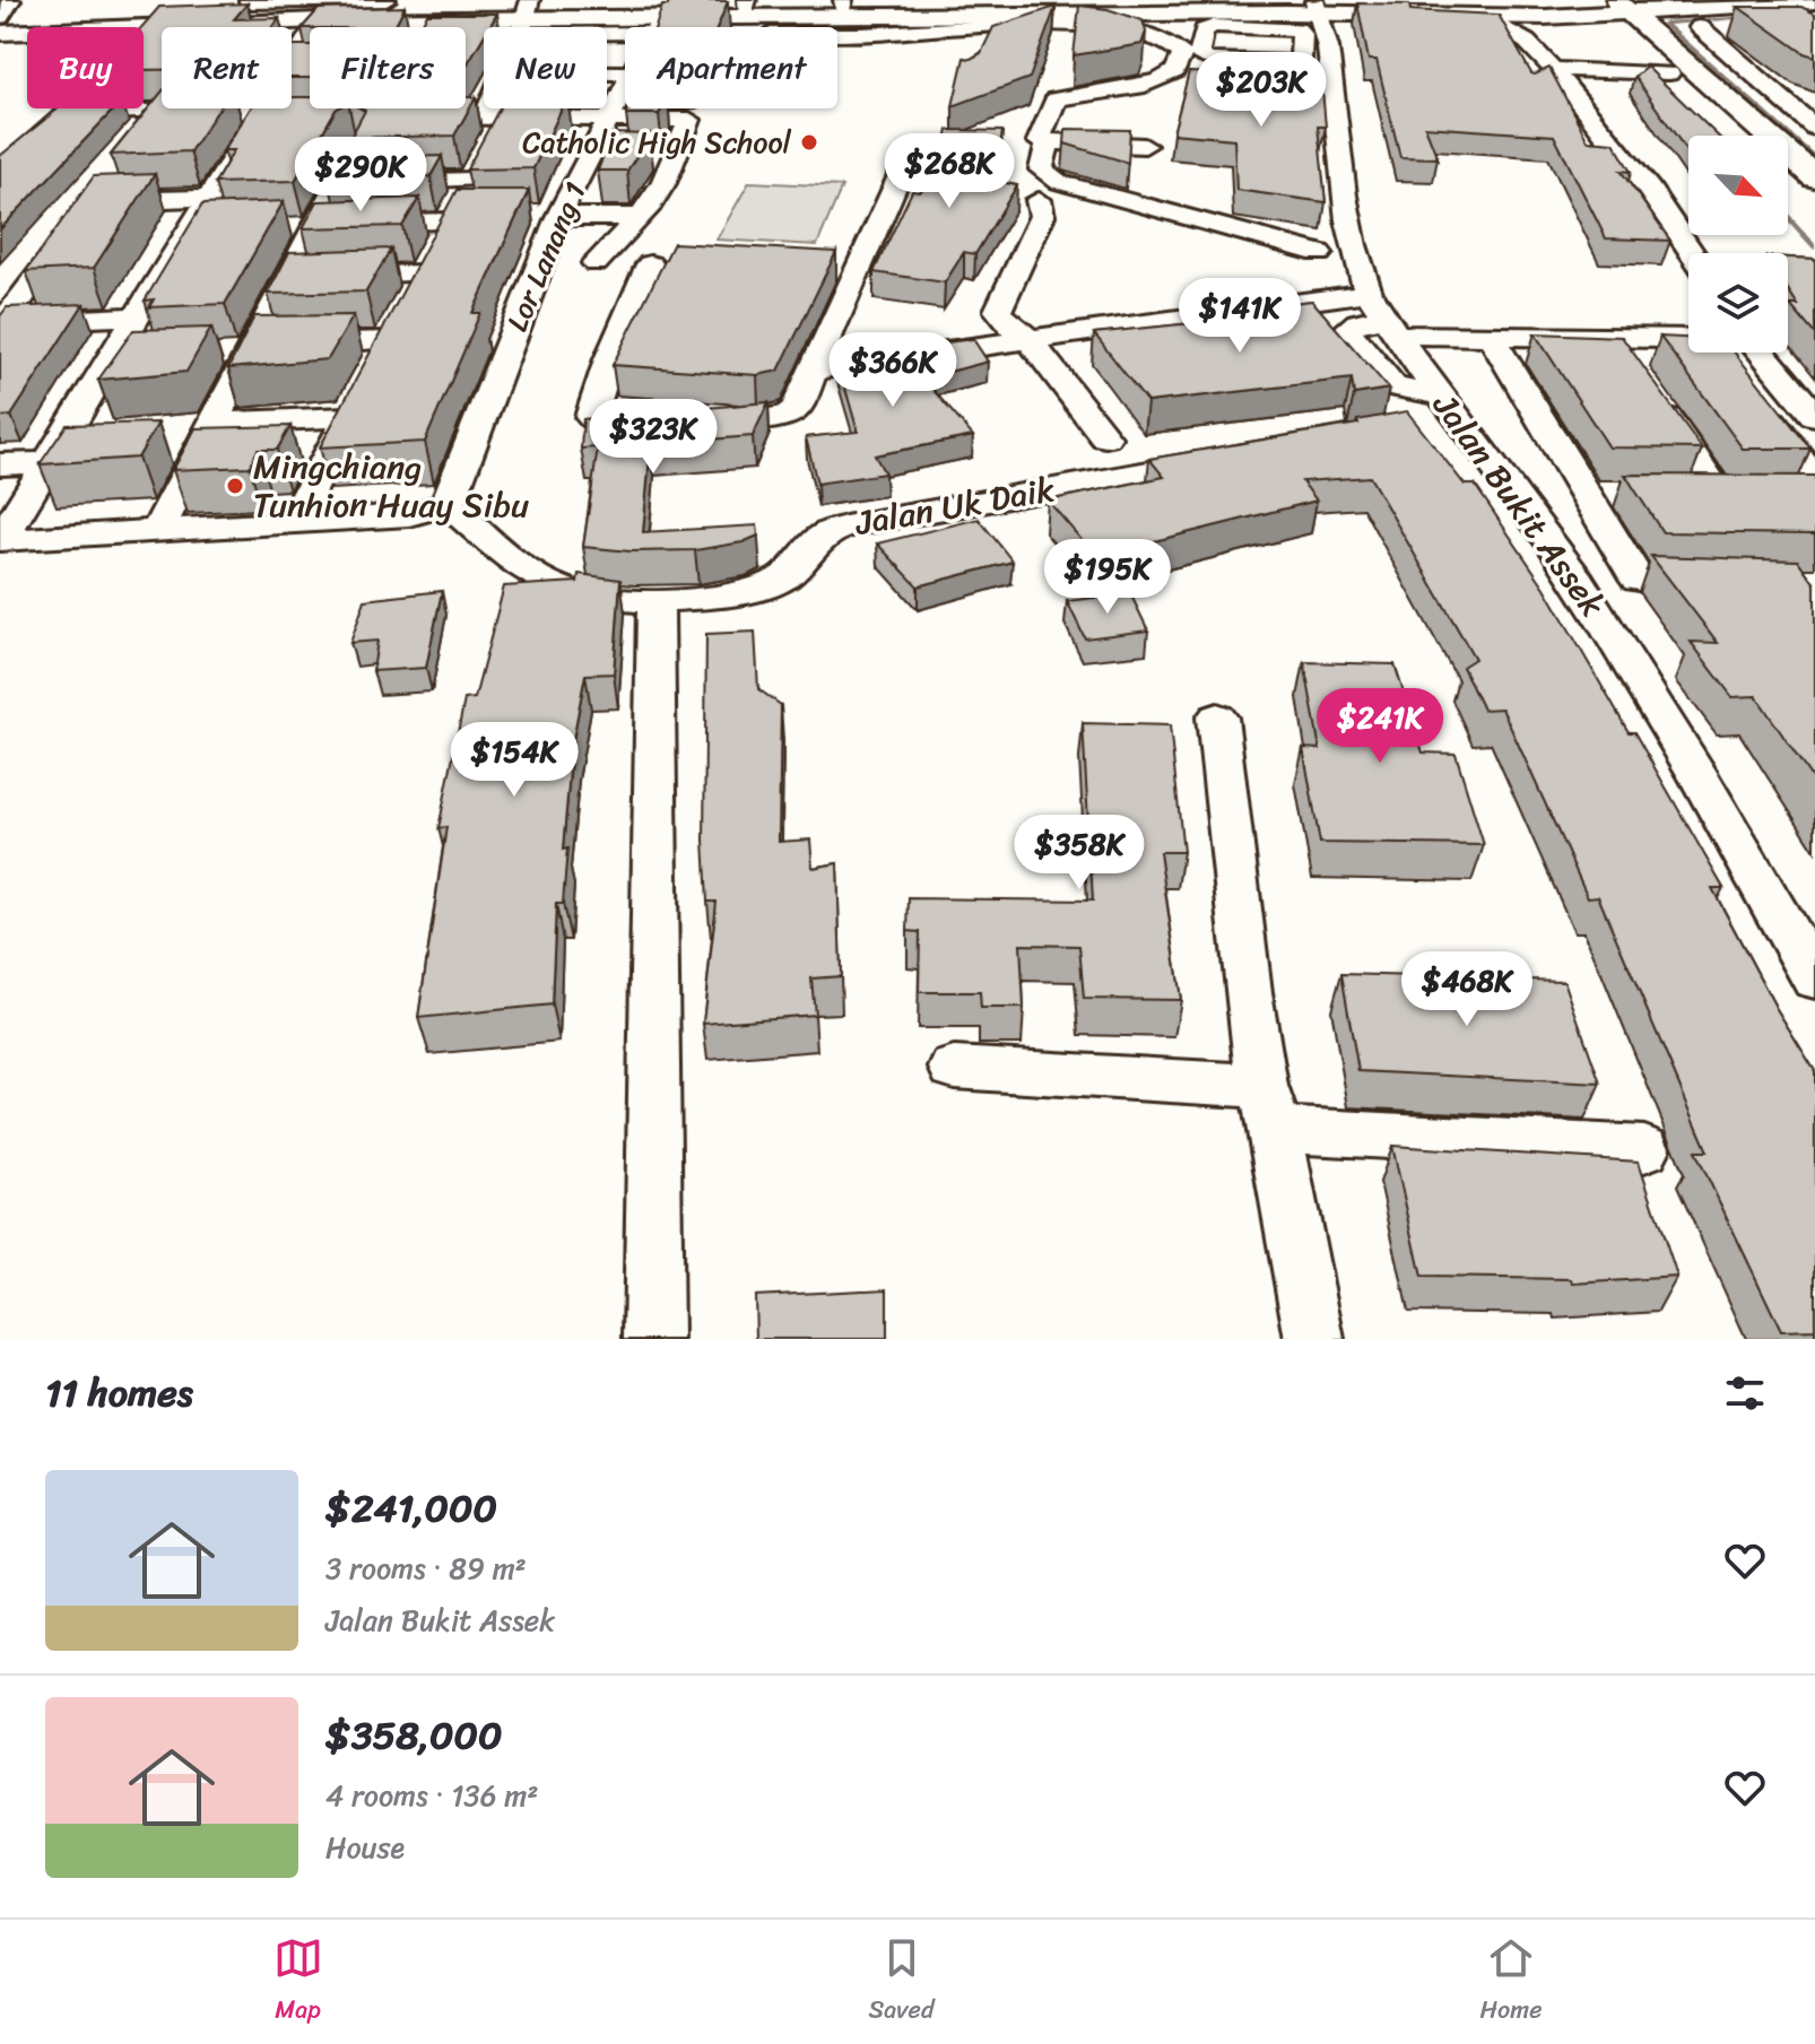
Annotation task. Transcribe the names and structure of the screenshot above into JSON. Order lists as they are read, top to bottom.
{
  "streets": {
    "street": ["Lor Lanang 1", "Jalan Bukit Assek", "Jalan Uk Daik"]
  },
  "crossings": [
    ["Lor Lanang 1", "Jalan Uk Daik"]
  ],
  "places": ["Catholic High School", "Mingchiang Tunhion Huay Sibu"],
  "north": "bottom right",
  "page": {
    "chip": [
      "Buy",
      "Rent",
      "Filters",
      "New",
      "Apartment"
    ],
    "price": [
      "$203K",
      "$268K",
      "$290K",
      "$141K",
      "$366K",
      "$323K",
      "$195K",
      "$241K",
      "$154K",
      "$358K",
      "$468K"
    ],
    "heading": "11 homes",
    "list": [
      {
        "name": "$241,000",
        "note": "3 rooms · 89 m² · Jalan Bukit Assek"
      },
      {
        "name": "$358,000",
        "note": "4 rooms · 136 m² · House"
      }
    ],
    "tabs": ["Map", "Saved", "Home"]
  }
}
